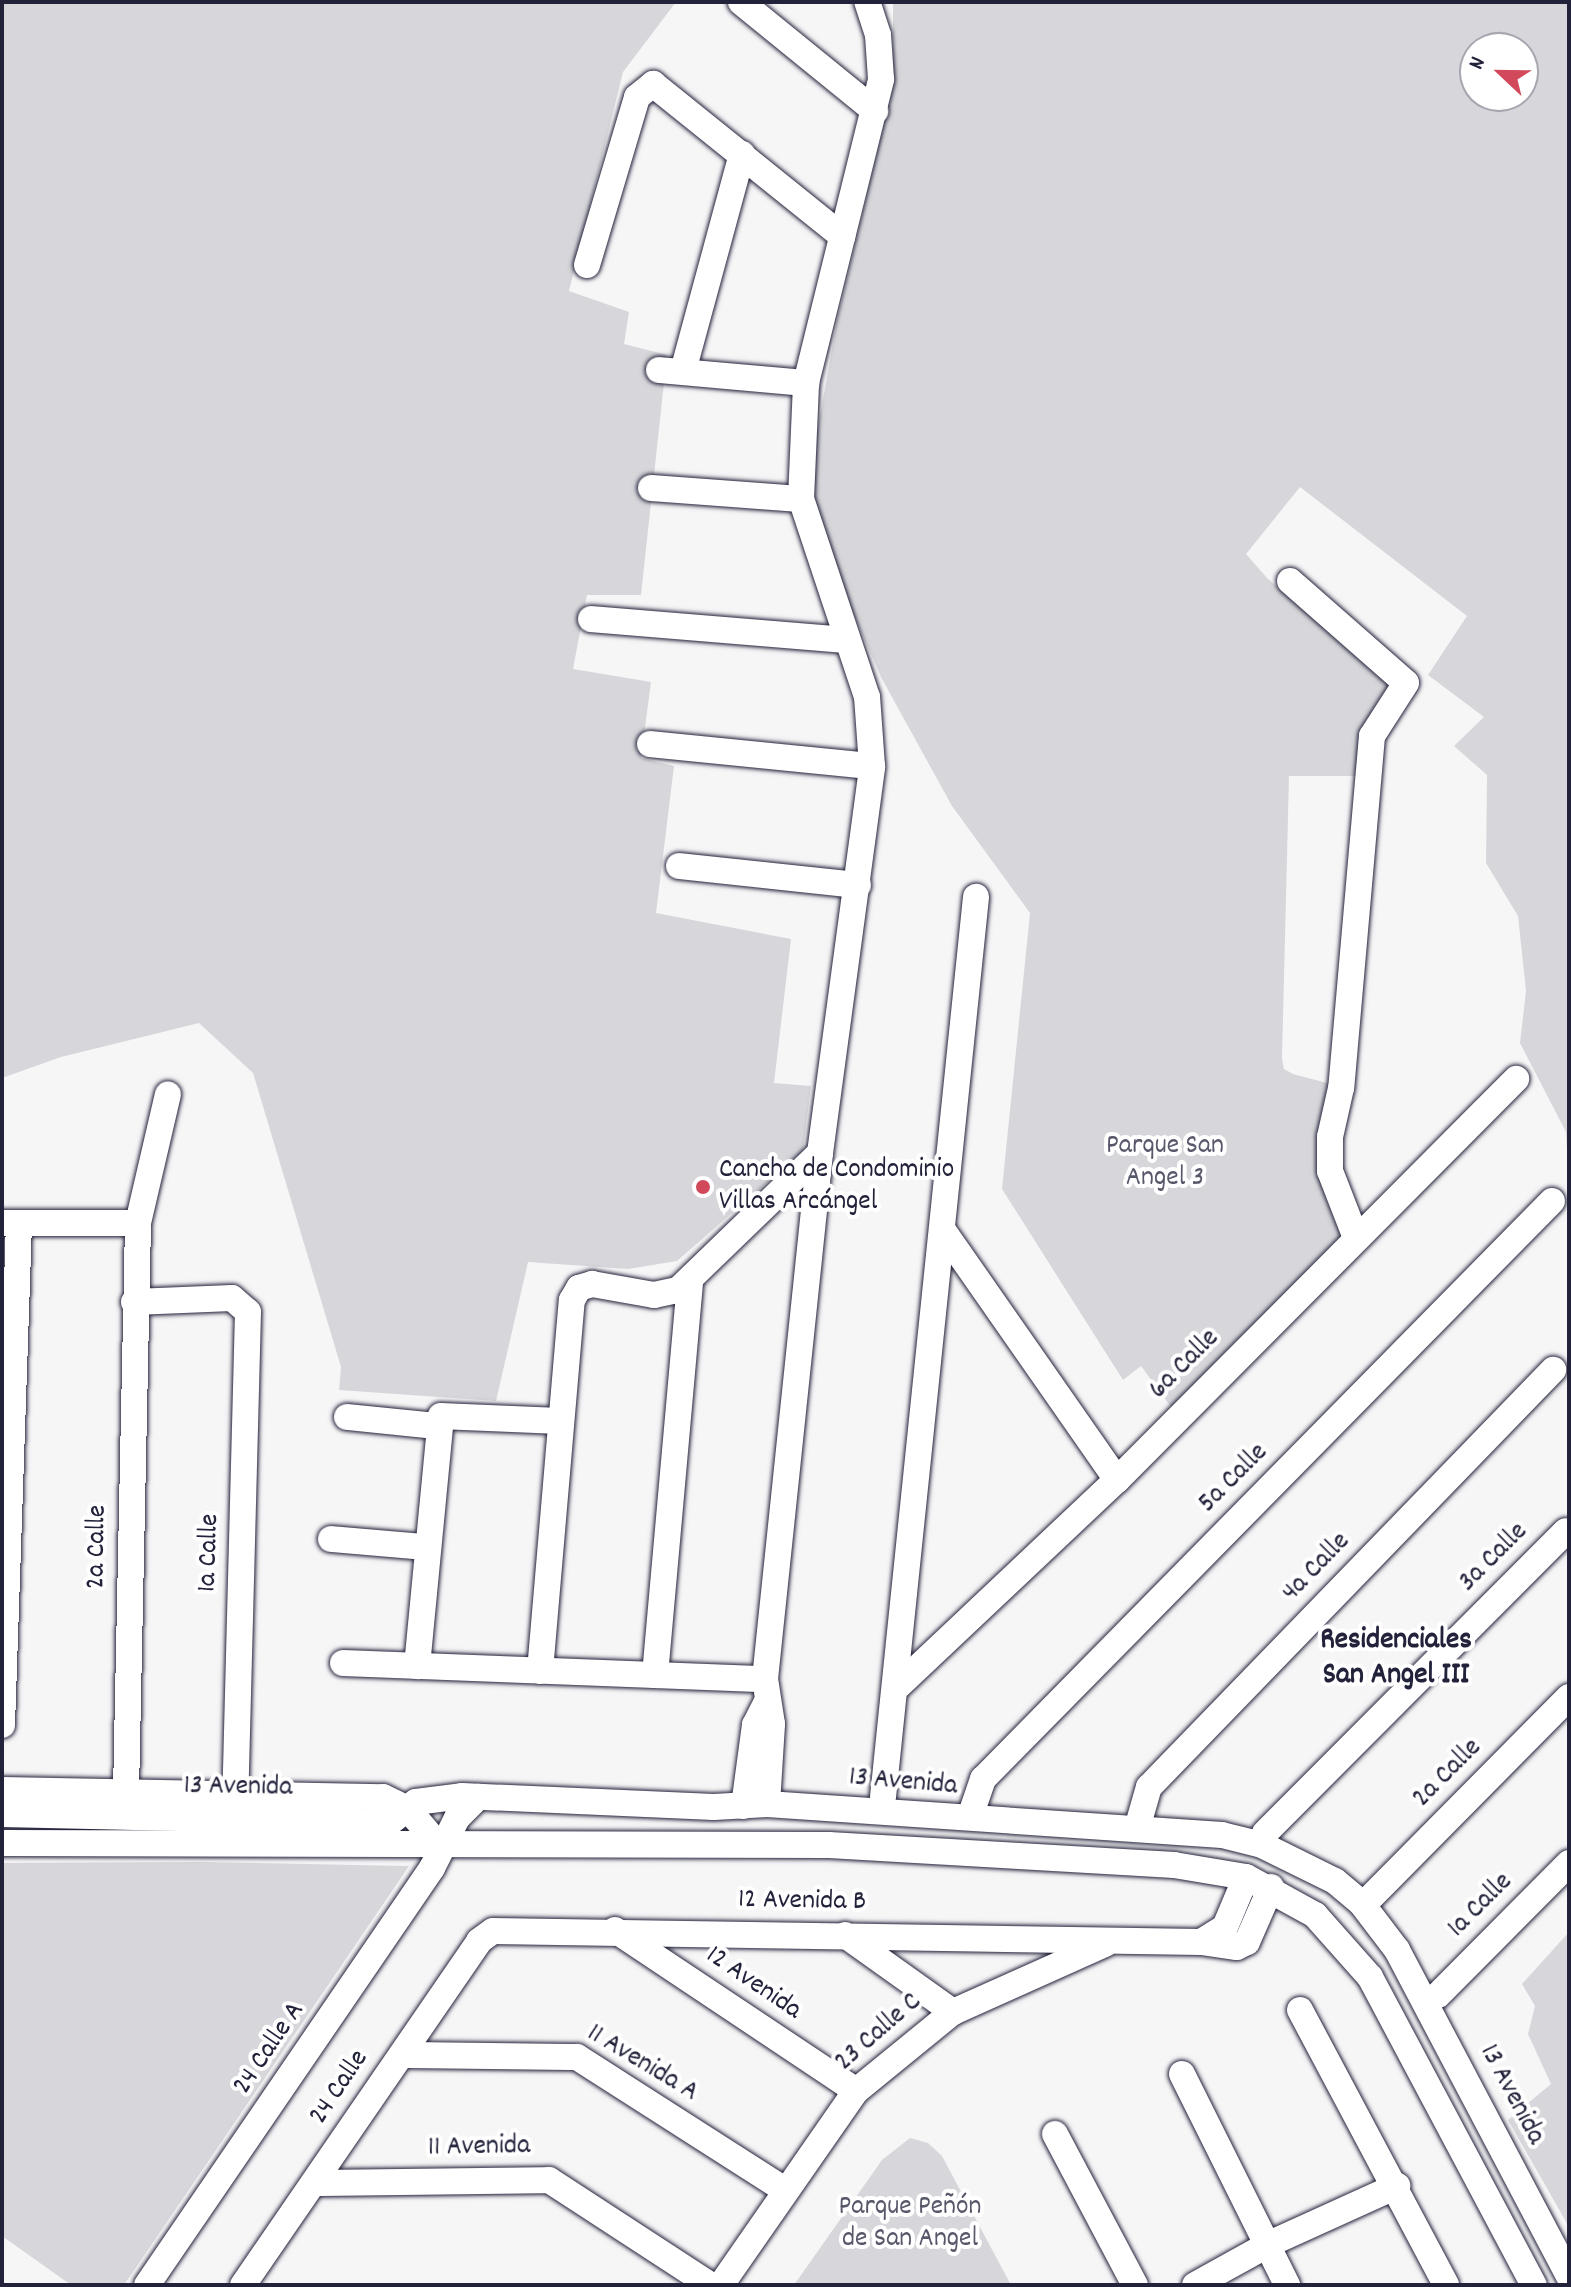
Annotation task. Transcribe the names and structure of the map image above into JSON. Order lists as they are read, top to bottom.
{
  "streets": {
    "street": [
      "6a Calle",
      "5a Calle",
      "2a Calle",
      "1a Calle",
      "3a Calle",
      "4a Calle",
      "13 Avenida",
      "12 Avenida B",
      "12 Avenida",
      "23 Calle C",
      "24 Calle A",
      "11 Avenida A",
      "24 Calle",
      "11 Avenida"
    ]
  },
  "crossings": [
    ["5a Calle", "13 Avenida"],
    ["2a Calle", "1a Calle"],
    ["13 Avenida", "12 Avenida B"],
    ["13 Avenida", "24 Calle A"],
    ["12 Avenida B", "12 Avenida"],
    ["12 Avenida B", "23 Calle C"],
    ["12 Avenida B", "24 Calle"],
    ["12 Avenida", "23 Calle C"],
    ["23 Calle C", "11 Avenida A"],
    ["11 Avenida A", "24 Calle"],
    ["24 Calle", "11 Avenida"]
  ],
  "districts": ["Residenciales San Angel III"],
  "parks": ["Parque San Angel 3", "Parque Peñón de San Angel"],
  "places": ["Cancha de Condominio Villas Arcángel"],
  "north": "left"
}
